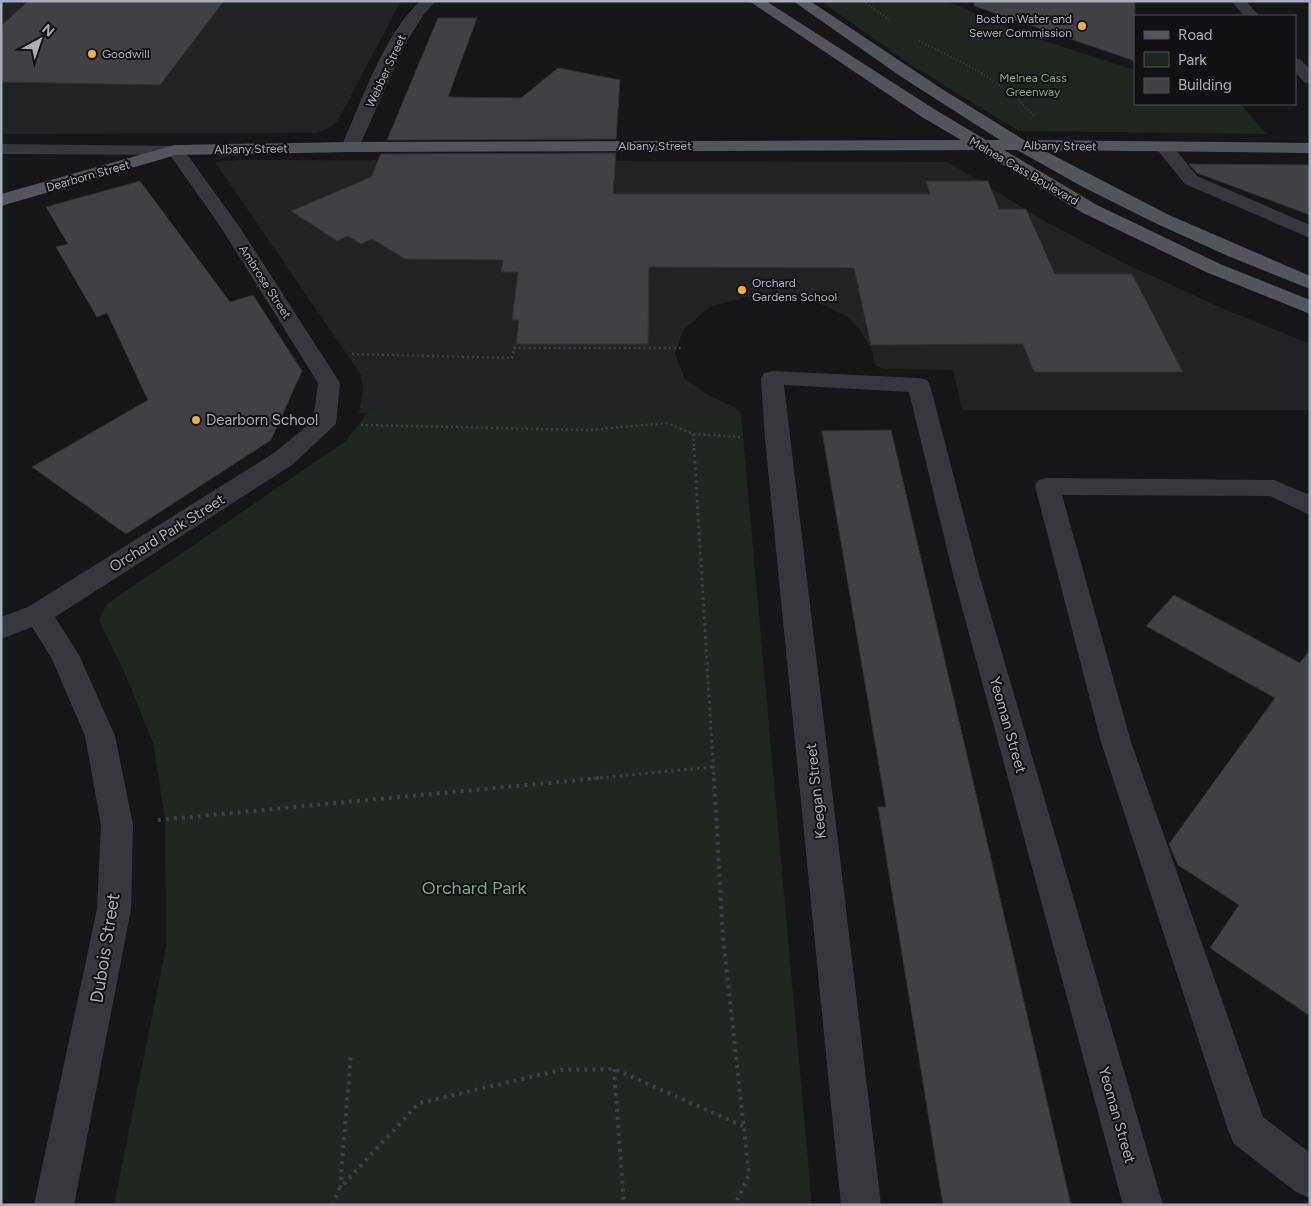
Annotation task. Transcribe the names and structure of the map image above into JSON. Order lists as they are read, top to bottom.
{
  "streets": {
    "main road": ["Albany Street", "Melnea Cass Boulevard", "Dearborn Street"],
    "street": [
      "Webber Street",
      "Ambrose Street",
      "Orchard Park Street",
      "Yeoman Street",
      "Keegan Street",
      "Dubois Street"
    ]
  },
  "crossings": [
    ["Webber Street", "Albany Street"],
    ["Albany Street", "Melnea Cass Boulevard"],
    ["Albany Street", "Dearborn Street"],
    ["Albany Street", "Ambrose Street"],
    ["Dearborn Street", "Ambrose Street"],
    ["Ambrose Street", "Orchard Park Street"],
    ["Orchard Park Street", "Dubois Street"],
    ["Yeoman Street", "Keegan Street"]
  ],
  "parks": ["Melnea Cass Greenway", "Orchard Park"],
  "places": [
    "Boston Water and Sewer Commission",
    "Goodwill",
    "Orchard Gardens School",
    "Dearborn School"
  ],
  "legend": ["Road", "Park", "Building"],
  "north": "top right"
}
